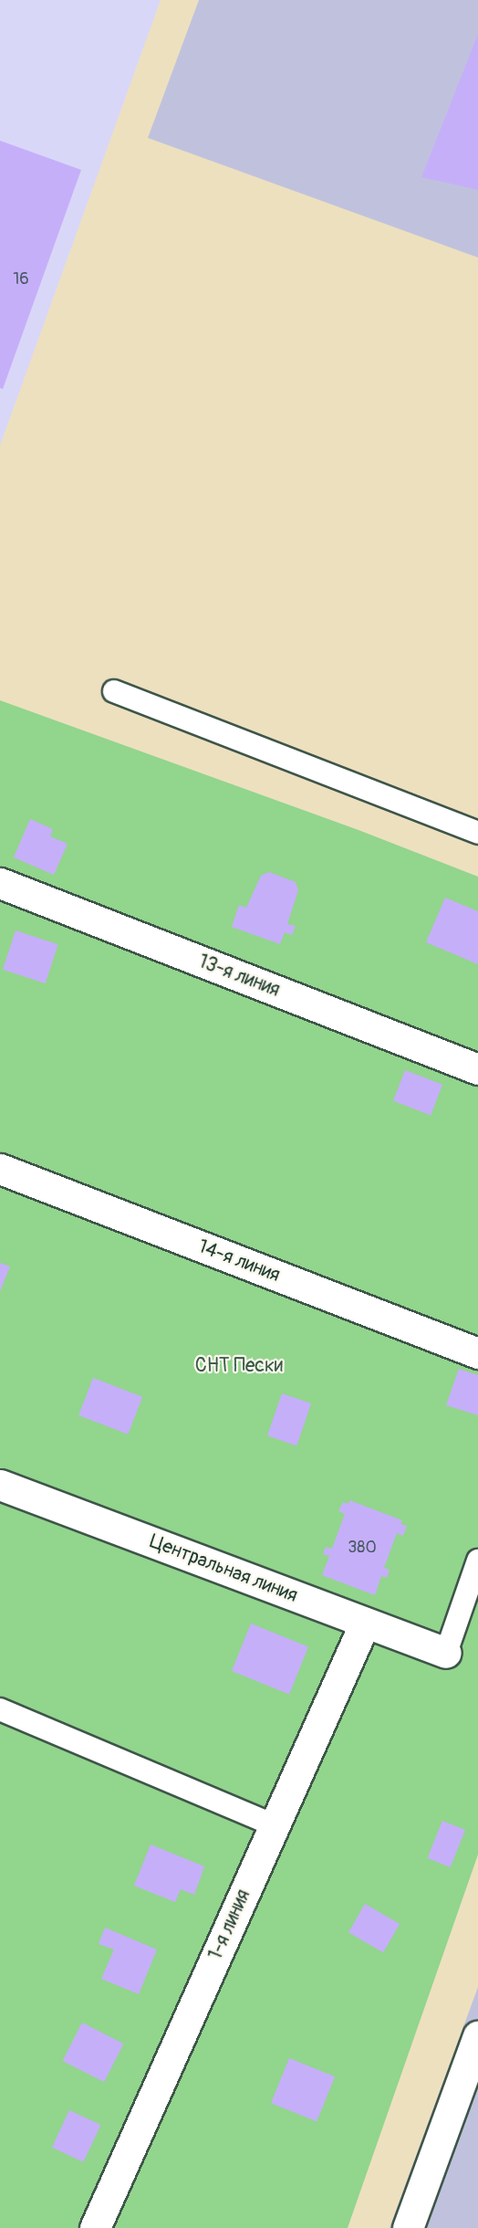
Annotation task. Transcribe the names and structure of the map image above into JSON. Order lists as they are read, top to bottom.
{
  "streets": {
    "street": [
      "13-я линия",
      "14-я линия",
      "Центральная линия",
      "1-я линия"
    ]
  },
  "crossings": [
    ["Центральная линия", "1-я линия"]
  ],
  "parks": ["СНТ Пески"],
  "house_numbers": ["16", "380"]
}
